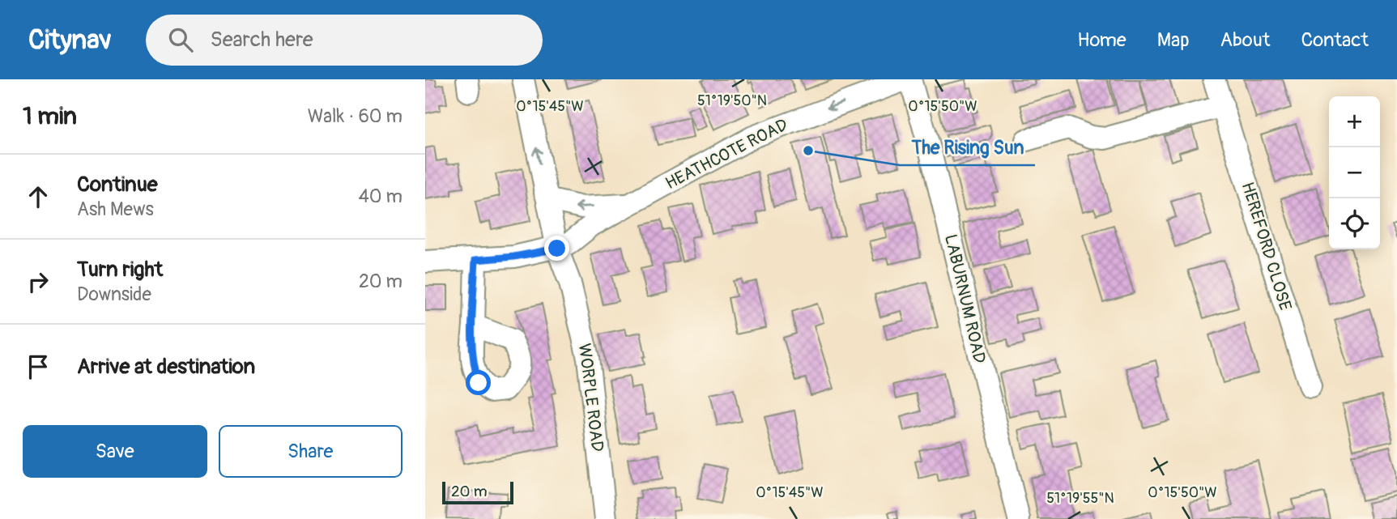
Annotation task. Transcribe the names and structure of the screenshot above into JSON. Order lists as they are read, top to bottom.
{
  "streets": {
    "street": [
      "HEATHCOTE ROAD",
      "HEREFORD CLOSE",
      "LABURNUM ROAD",
      "WORPLE ROAD"
    ]
  },
  "crossings": [
    ["HEATHCOTE ROAD", "LABURNUM ROAD"],
    ["HEATHCOTE ROAD", "WORPLE ROAD"]
  ],
  "one_way": ["HEATHCOTE ROAD"],
  "places": ["The Rising Sun"],
  "scale_bar": "20 m",
  "page": {
    "header": "Citynav",
    "search": "Search here",
    "nav": [
      "Home",
      "Map",
      "About",
      "Contact"
    ],
    "heading": ["1 min", "Walk · 60 m"],
    "map_buttons": ["+", "−"],
    "list": [
      ["Continue", "Ash Mews", "40 m"],
      ["Turn right", "Downside", "20 m"],
      "Arrive at destination"
    ],
    "buttons": ["Save", "Share"],
    "scale": "20 m"
  },
  "coordinates": [
    "51°19'50\"N",
    "0°15'50\"W",
    "0°15'45\"W",
    "51°19'55\"N"
  ]
}
